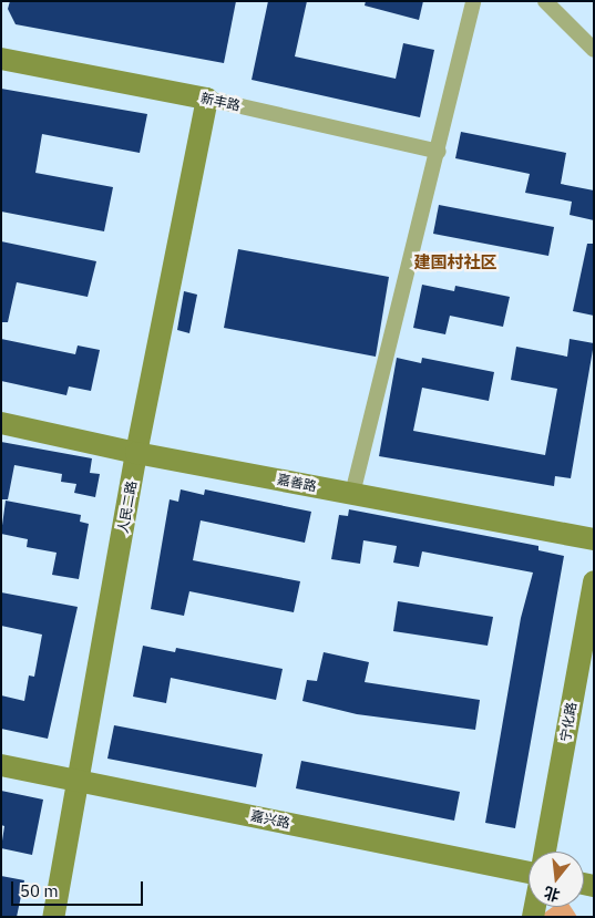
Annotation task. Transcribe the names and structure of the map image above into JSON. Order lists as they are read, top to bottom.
{
  "streets": {
    "street": [
      "新丰路",
      "嘉善路",
      "人民二路",
      "宁化路",
      "嘉兴路"
    ]
  },
  "crossings": [
    ["新丰路", "人民二路"],
    ["嘉善路", "人民二路"],
    ["人民二路", "嘉兴路"]
  ],
  "districts": ["建国村社区"],
  "scale_bar": "50 m",
  "north": "bottom"
}
